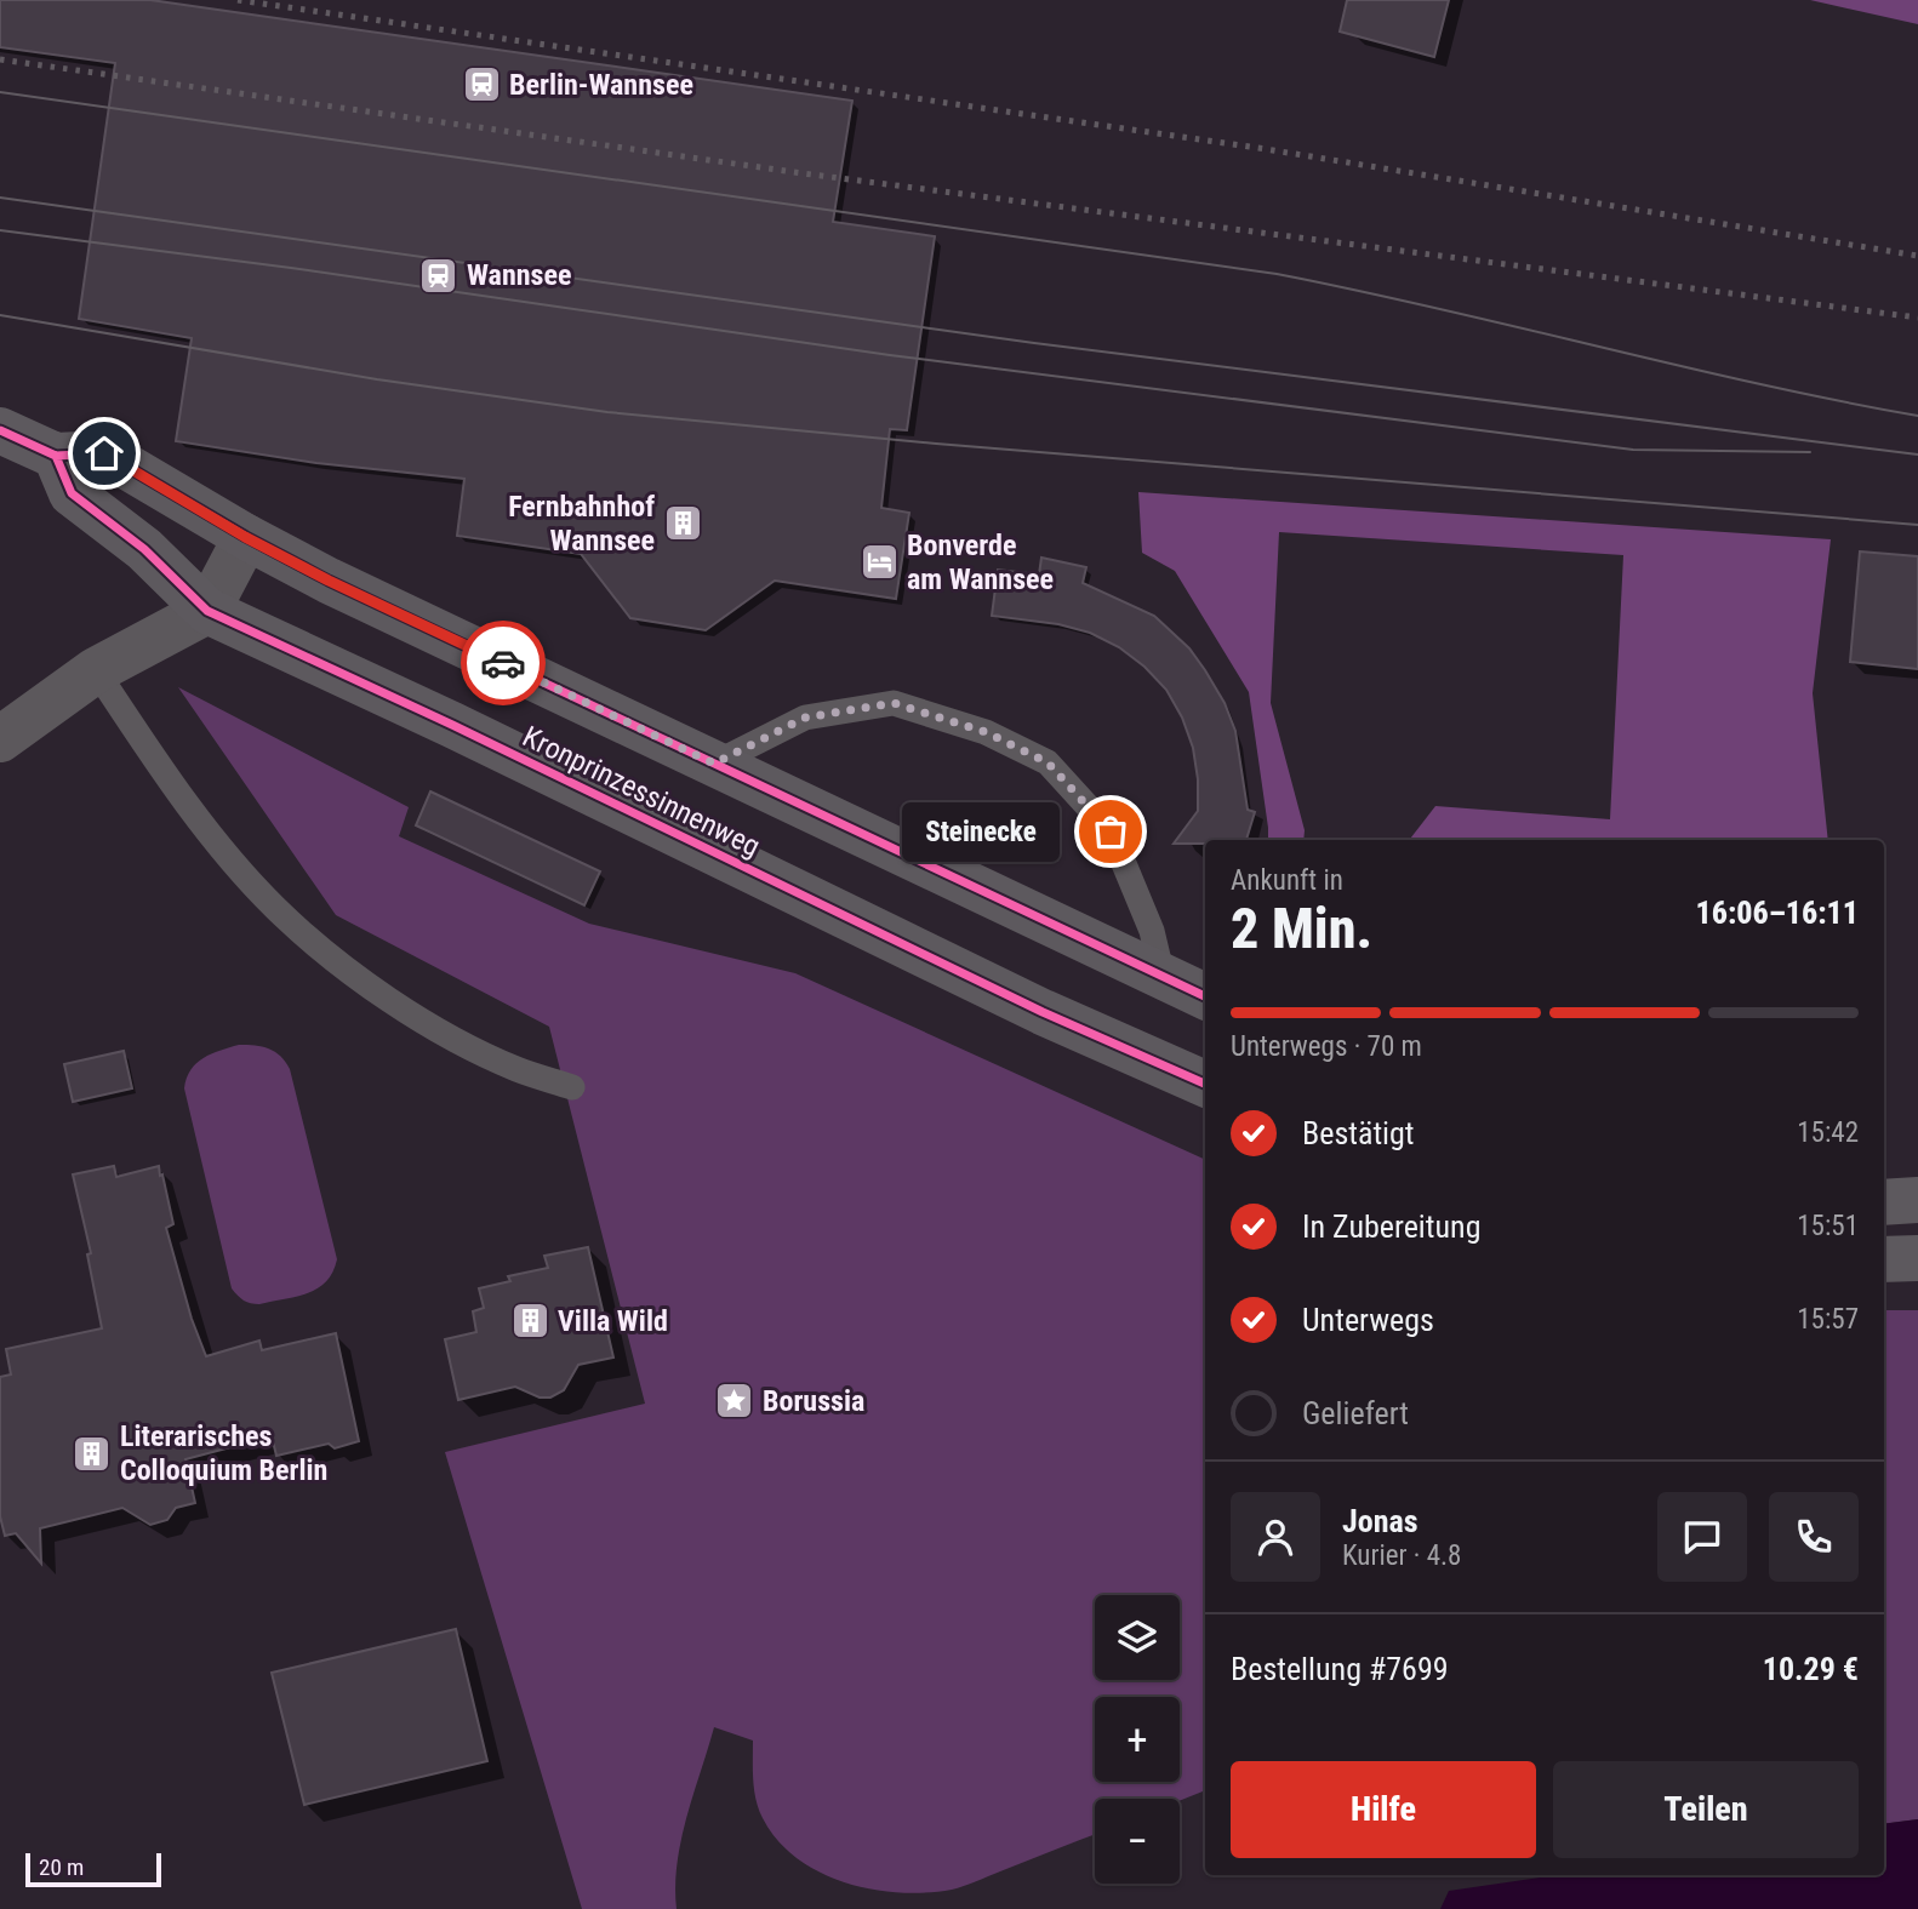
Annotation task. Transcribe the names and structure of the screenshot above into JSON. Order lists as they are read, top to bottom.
{
  "streets": {
    "main road": ["Kronprinzessinnenweg"]
  },
  "places": {
    "station": ["Berlin-Wannsee", "Wannsee"],
    "building": ["Fernbahnhof Wannsee", "Villa Wild", "Literarisches Colloquium Berlin"],
    "hotel": ["Bonverde am Wannsee"],
    "other": ["Steinecke"],
    "place": ["Borussia"]
  },
  "scale_bar": "20 m",
  "page": {
    "bubble": "Steinecke",
    "heading": ["2 Min.", "Ankunft in", "16:06–16:11"],
    "panel": [
      "Jonas",
      "Kurier · 4.8",
      "Bestellung #7699",
      "10.29 €"
    ],
    "bar": "Unterwegs · 70 m",
    "list": [
      ["Bestätigt", "15:42"],
      ["In Zubereitung", "15:51"],
      ["Unterwegs", "15:57"],
      "Geliefert"
    ],
    "map_buttons": ["+", "−"],
    "buttons": ["Hilfe", "Teilen"],
    "scale": "20 m"
  }
}
